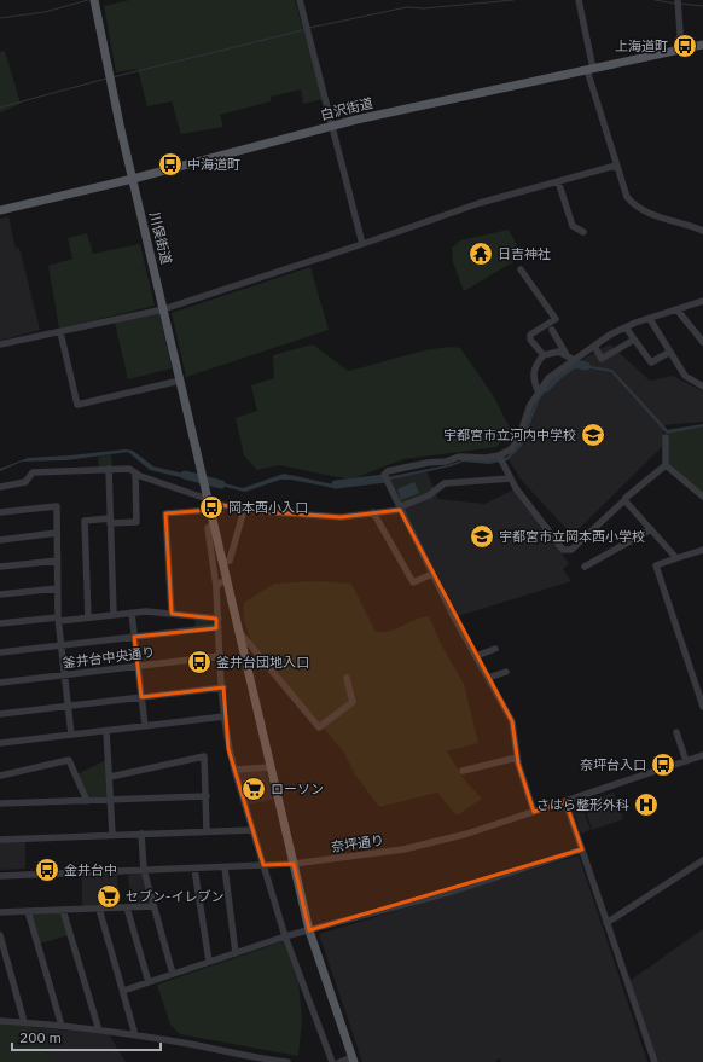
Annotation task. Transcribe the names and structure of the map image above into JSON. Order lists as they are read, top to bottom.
{
  "streets": {
    "main road": ["白沢街道", "川俣街道"],
    "street": ["釜井台中央通り", "奈坪通り"]
  },
  "crossings": [
    ["白沢街道", "川俣街道"],
    ["川俣街道", "奈坪通り"]
  ],
  "places": {
    "bus stop": [
      "上海道町",
      "中海道町",
      "岡本西小入口",
      "釜井台団地入口",
      "奈坪台入口",
      "金井台中"
    ],
    "temple": ["日吉神社"],
    "school or university": ["宇都宮市立河内中学校", "宇都宮市立岡本西小学校"],
    "supermarket": ["ローソン", "セブン-イレブン"],
    "hospital": ["さはら整形外科"]
  },
  "scale_bar": "200 m"
}
